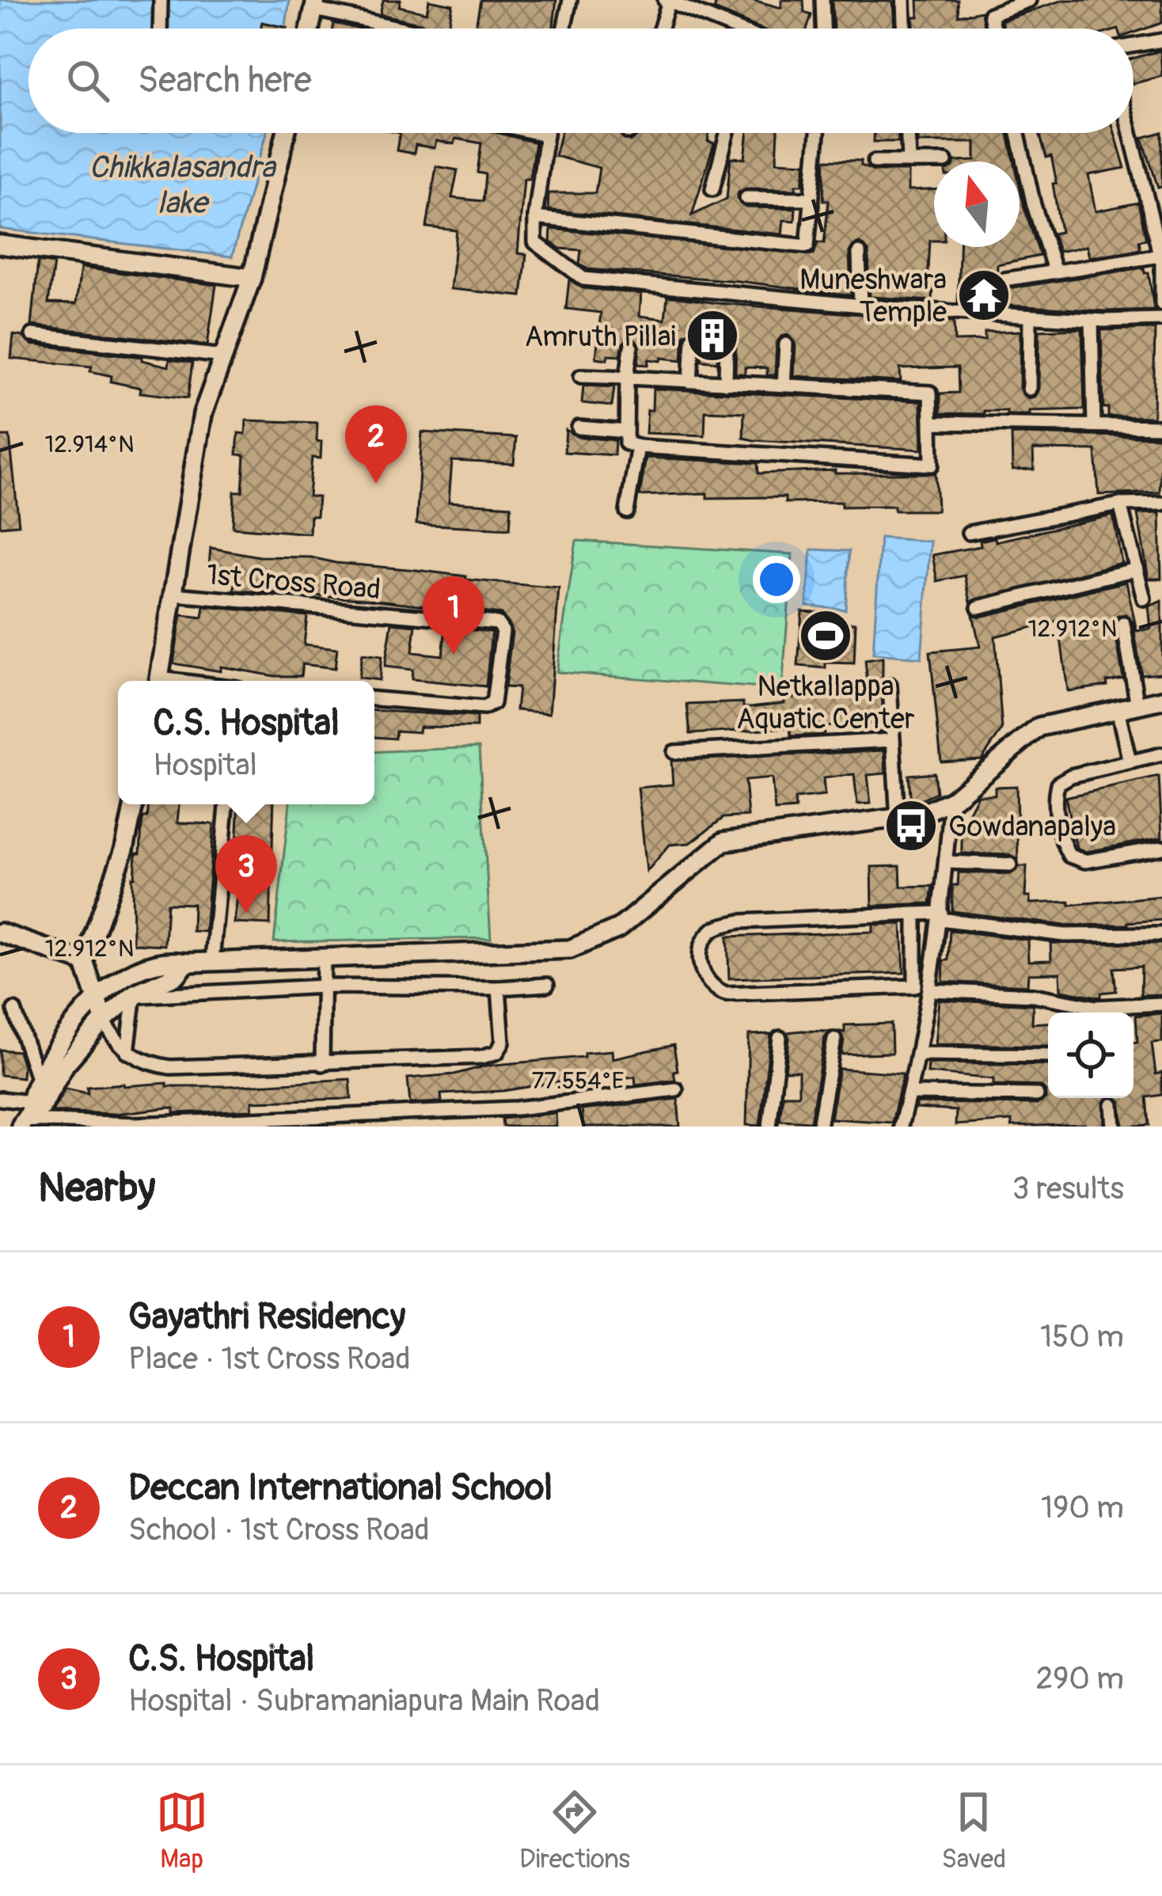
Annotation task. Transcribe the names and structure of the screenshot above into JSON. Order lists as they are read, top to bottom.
{
  "streets": {
    "street": ["1st Cross Road"]
  },
  "water": ["Chikkalasandra lake"],
  "places": {
    "temple": ["Muneshwara Temple"],
    "building": ["Amruth Pillai"],
    "sports": ["Netkallappa Aquatic Center"],
    "bus stop": ["Gowdanapalya"]
  },
  "north": "top",
  "page": {
    "search": "Search here",
    "pins": ["2", "1", "3"],
    "popup": ["C.S. Hospital", "Hospital"],
    "heading": ["Nearby", "3 results"],
    "list": [
      {
        "mark": "1",
        "name": "Gayathri Residency",
        "note": "Place · 1st Cross Road",
        "value": "150 m"
      },
      {
        "mark": "2",
        "name": "Deccan International School",
        "note": "School · 1st Cross Road",
        "value": "190 m"
      },
      {
        "mark": "3",
        "name": "C.S. Hospital",
        "note": "Hospital · Subramaniapura Main Road",
        "value": "290 m"
      }
    ],
    "nav": ["Map", "Directions", "Saved"]
  },
  "coordinates": ["12.914°N", "12.912°N", "77.554°E"]
}
